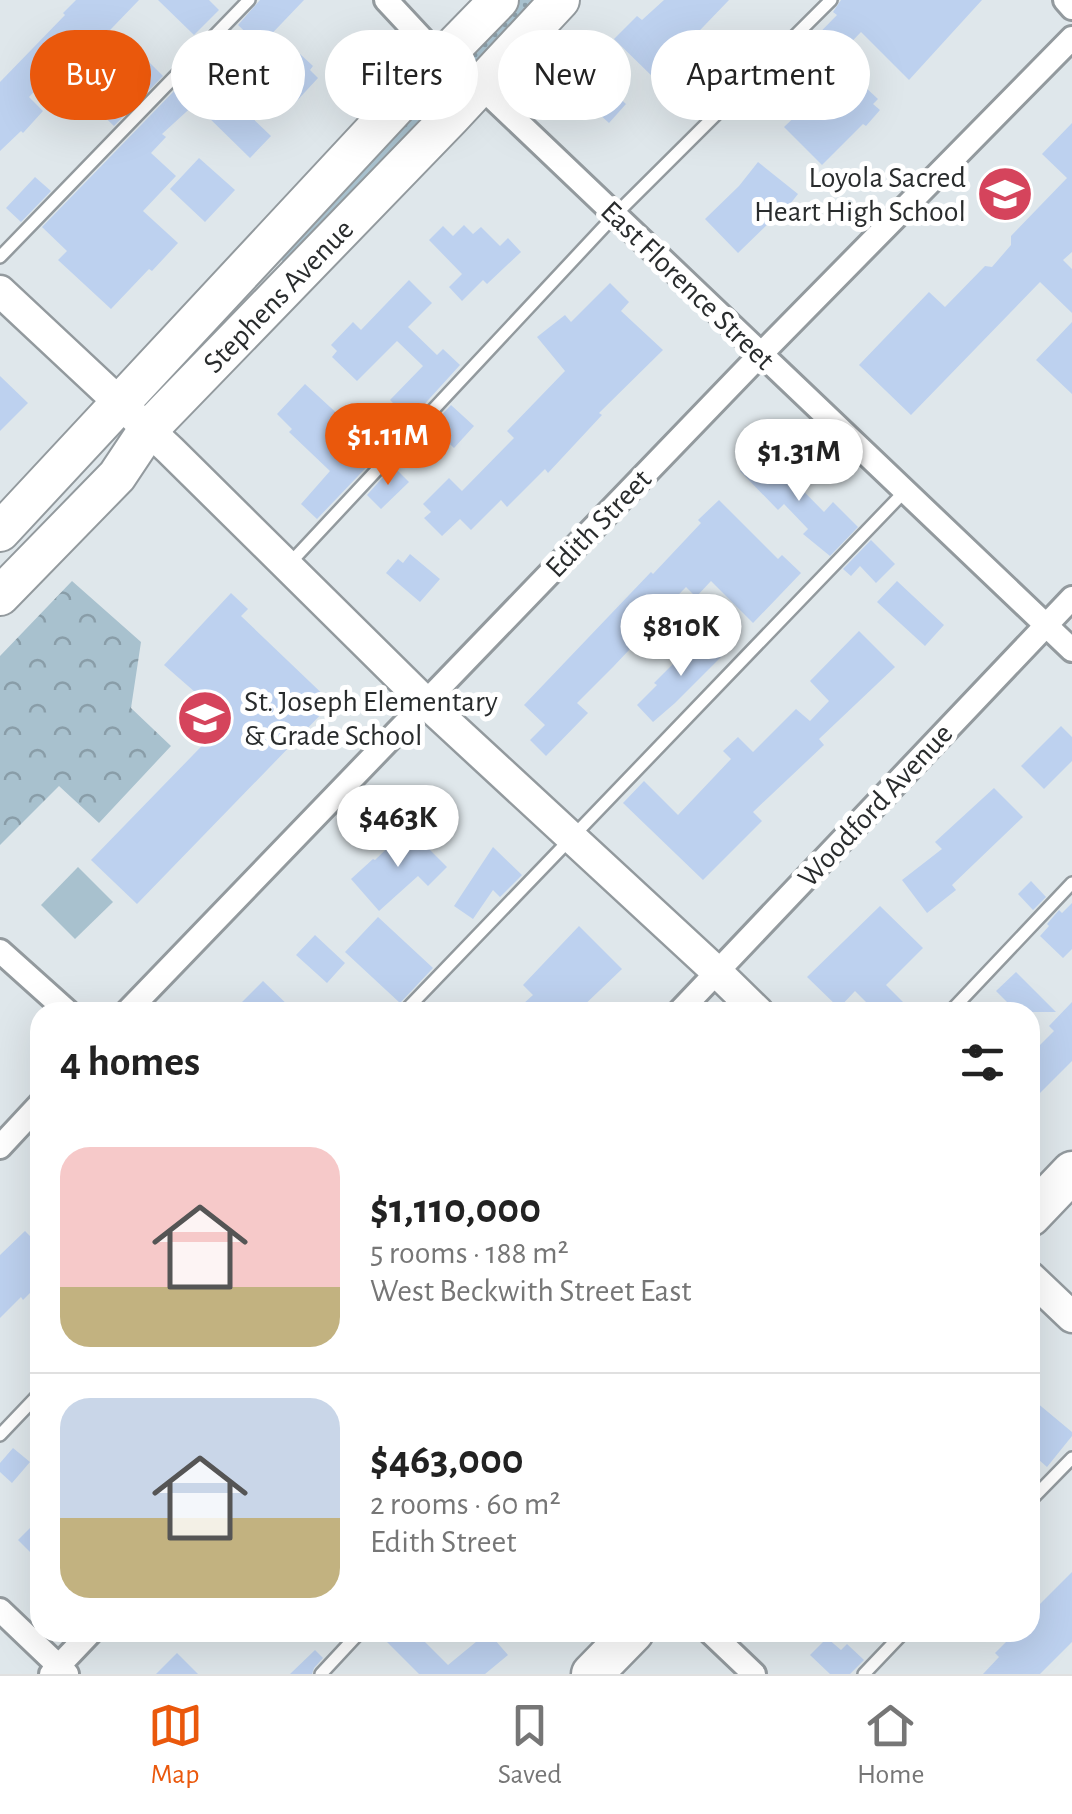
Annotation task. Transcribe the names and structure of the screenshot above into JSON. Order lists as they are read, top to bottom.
{
  "streets": {
    "main road": ["Stephens Avenue"],
    "street": ["East Florence Street", "Edith Street", "Woodford Avenue"]
  },
  "crossings": [
    ["East Florence Street", "Stephens Avenue"],
    ["East Florence Street", "Edith Street"],
    ["East Florence Street", "Woodford Avenue"]
  ],
  "places": {
    "school or university": ["Loyola Sacred Heart High School", "St. Joseph Elementary & Grade School"]
  },
  "page": {
    "chip": [
      "Buy",
      "Rent",
      "Filters",
      "New",
      "Apartment"
    ],
    "price": [
      "$1.11M",
      "$1.31M",
      "$810K",
      "$463K"
    ],
    "heading": "4 homes",
    "list": [
      {
        "name": "$1,110,000",
        "note": "5 rooms · 188 m² · West Beckwith Street East"
      },
      {
        "name": "$463,000",
        "note": "2 rooms · 60 m² · Edith Street"
      }
    ],
    "tabs": ["Map", "Saved", "Home"]
  }
}
